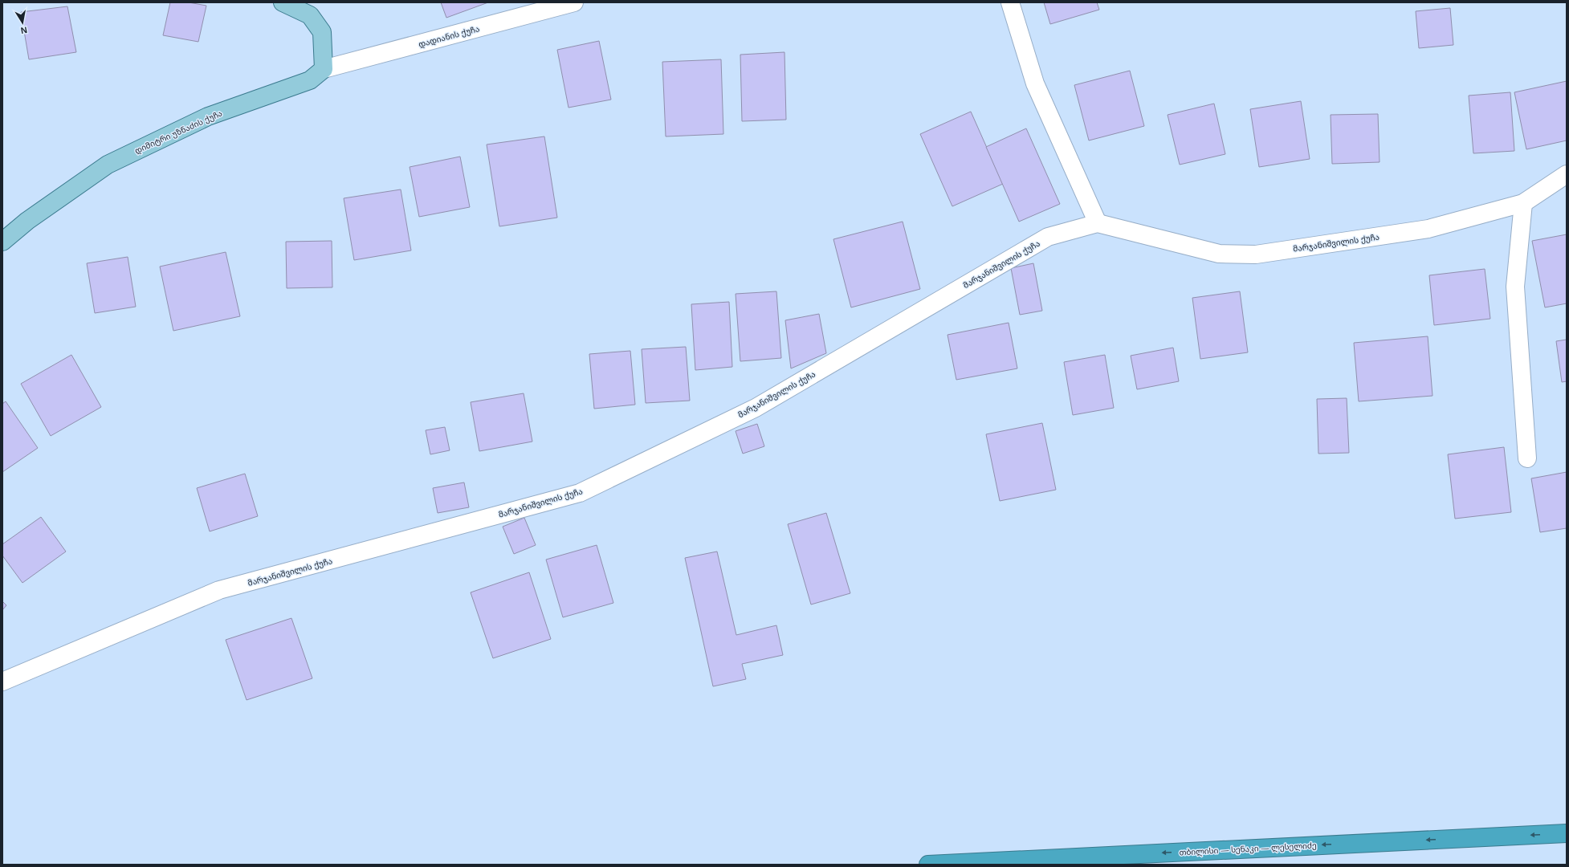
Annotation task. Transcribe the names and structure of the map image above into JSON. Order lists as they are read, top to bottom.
{
  "streets": {
    "highway": ["თბილისი — სენაკი — ლესელიძე"],
    "main road": ["დიმიტრი უზნაძის ქუჩა"],
    "street": ["დადიანის ქუჩა", "მარჯანიშვილის ქუჩა"]
  },
  "crossings": [
    ["დადიანის ქუჩა", "დიმიტრი უზნაძის ქუჩა"]
  ],
  "one_way": ["თბილისი — სენაკი — ლესელიძე"],
  "north": "bottom"
}
